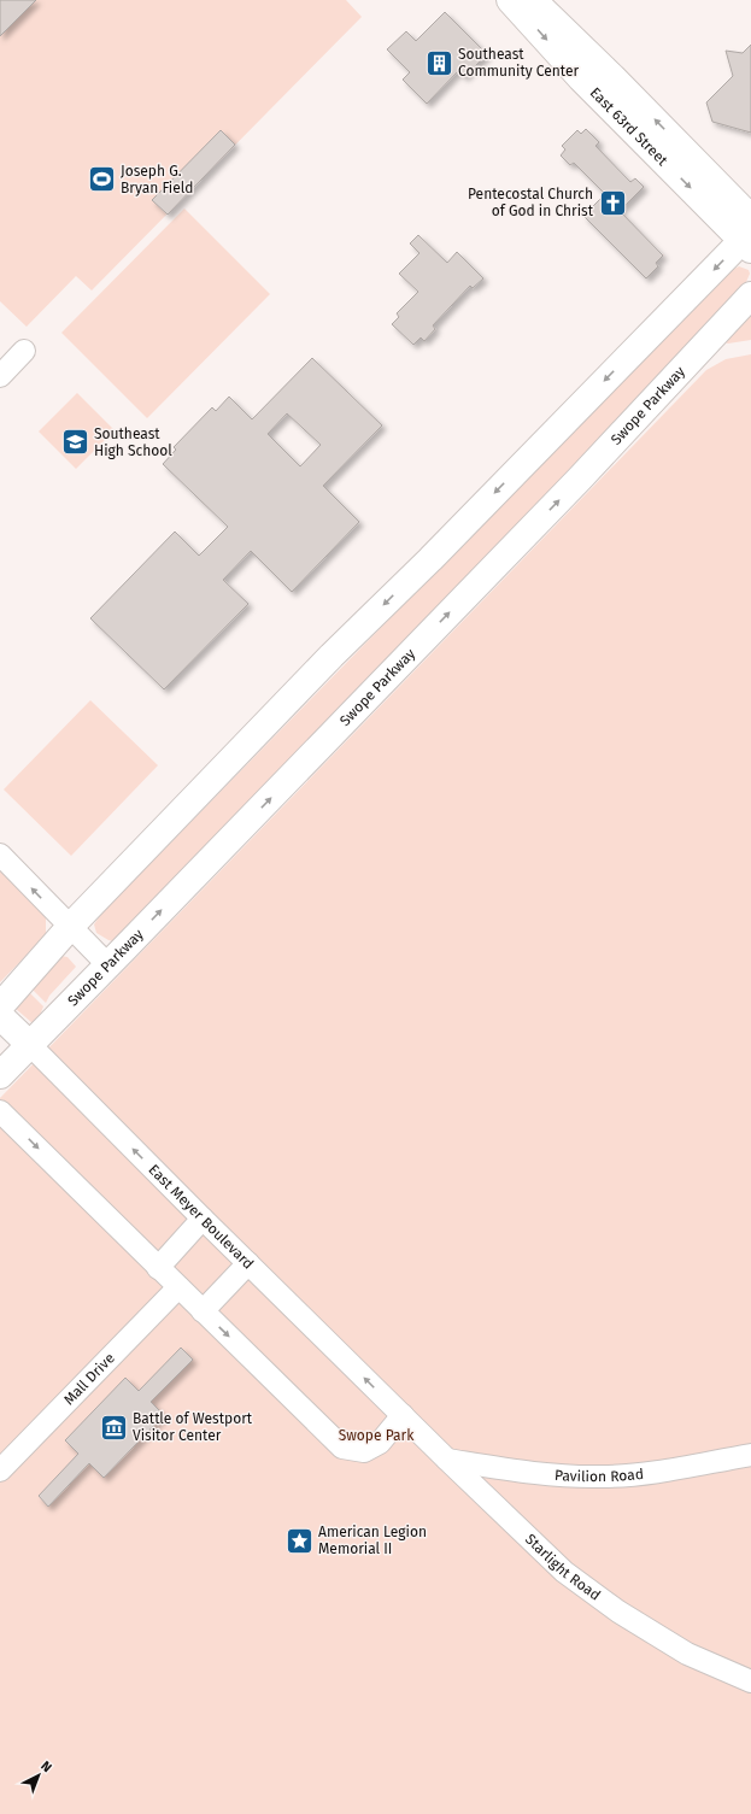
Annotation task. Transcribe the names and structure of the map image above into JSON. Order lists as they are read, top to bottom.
{
  "streets": {
    "main road": ["East 63rd Street", "Swope Parkway", "East Meyer Boulevard"],
    "street": ["Mall Drive", "Pavilion Road", "Starlight Road"]
  },
  "crossings": [
    ["Swope Parkway", "East Meyer Boulevard"],
    ["East Meyer Boulevard", "Starlight Road"],
    ["Pavilion Road", "Starlight Road"]
  ],
  "one_way": ["East Meyer Boulevard"],
  "parks": ["Swope Park"],
  "places": {
    "building": ["Southeast Community Center"],
    "sports": ["Joseph G. Bryan Field"],
    "church": ["Pentecostal Church of God in Christ"],
    "school or university": ["Southeast High School"],
    "museum": ["Battle of Westport Visitor Center"],
    "place": ["American Legion Memorial II"]
  },
  "north": "top right"
}
